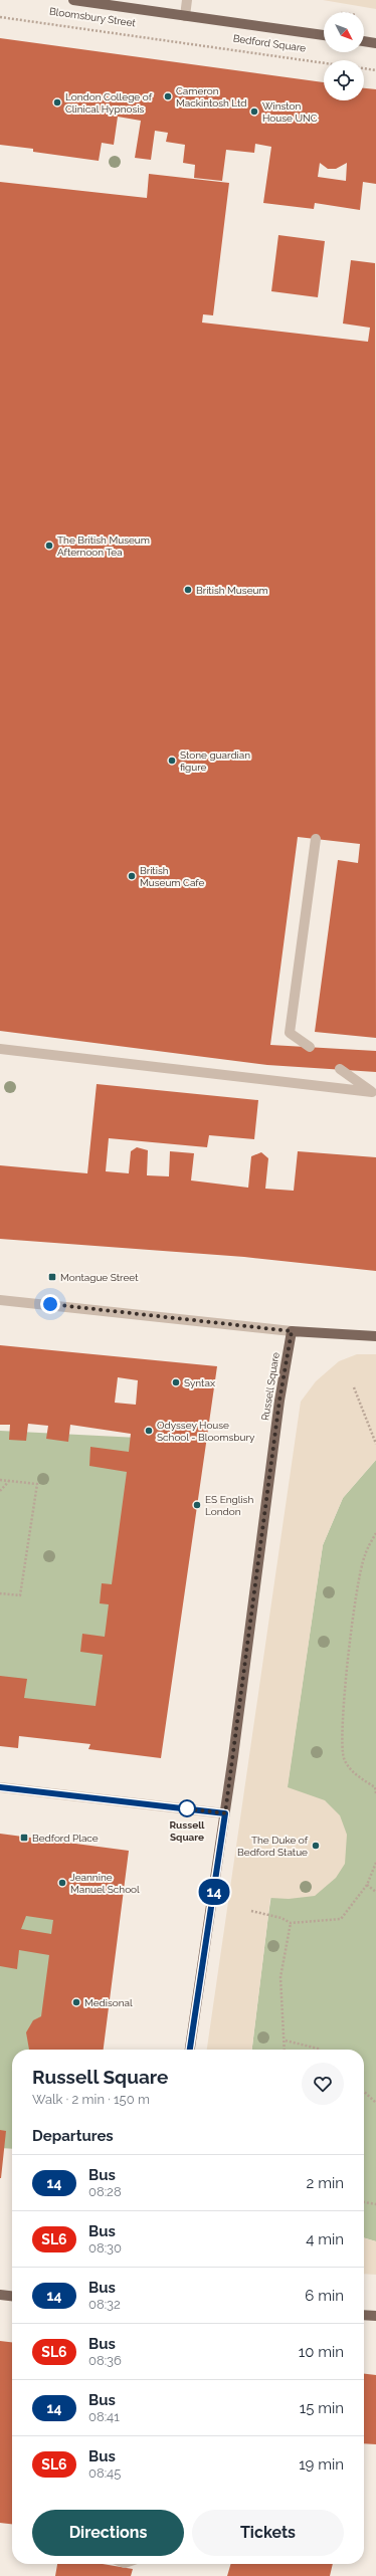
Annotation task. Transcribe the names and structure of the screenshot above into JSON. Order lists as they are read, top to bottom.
{
  "streets": {
    "main road": ["Bloomsbury Street", "Bedford Square", "Russell Square"]
  },
  "crossings": [
    ["Bloomsbury Street", "Bedford Square"]
  ],
  "places": {
    "other": [
      "Cameron Mackintosh Ltd",
      "London College of Clinical Hypnosis",
      "Winston House UNC",
      "The British Museum Afternoon Tea",
      "British Museum",
      "Stone guardian figure",
      "British Museum Cafe",
      "Syntax",
      "Odyssey House School - Bloomsbury",
      "ES English London",
      "Russell Square",
      "The Duke of Bedford Statue",
      "Jeannine Manuel School",
      "Medisonal"
    ],
    "transit": ["Montague Street", "Bedford Place"]
  },
  "lines": ["bus line 14"],
  "north": "bottom right",
  "page": {
    "on_map": "14",
    "heading": [
      ["Russell Square", "Walk · 2 min · 150 m"],
      "Departures"
    ],
    "list": [
      {
        "mark": "14",
        "name": "Bus",
        "note": "08:28",
        "value": "2 min"
      },
      {
        "mark": "SL6",
        "name": "Bus",
        "note": "08:30",
        "value": "4 min"
      },
      {
        "mark": "14",
        "name": "Bus",
        "note": "08:32",
        "value": "6 min"
      },
      {
        "mark": "SL6",
        "name": "Bus",
        "note": "08:36",
        "value": "10 min"
      },
      {
        "mark": "14",
        "name": "Bus",
        "note": "08:41",
        "value": "15 min"
      },
      {
        "mark": "SL6",
        "name": "Bus",
        "note": "08:45",
        "value": "19 min"
      }
    ],
    "buttons": ["Directions", "Tickets"]
  }
}
